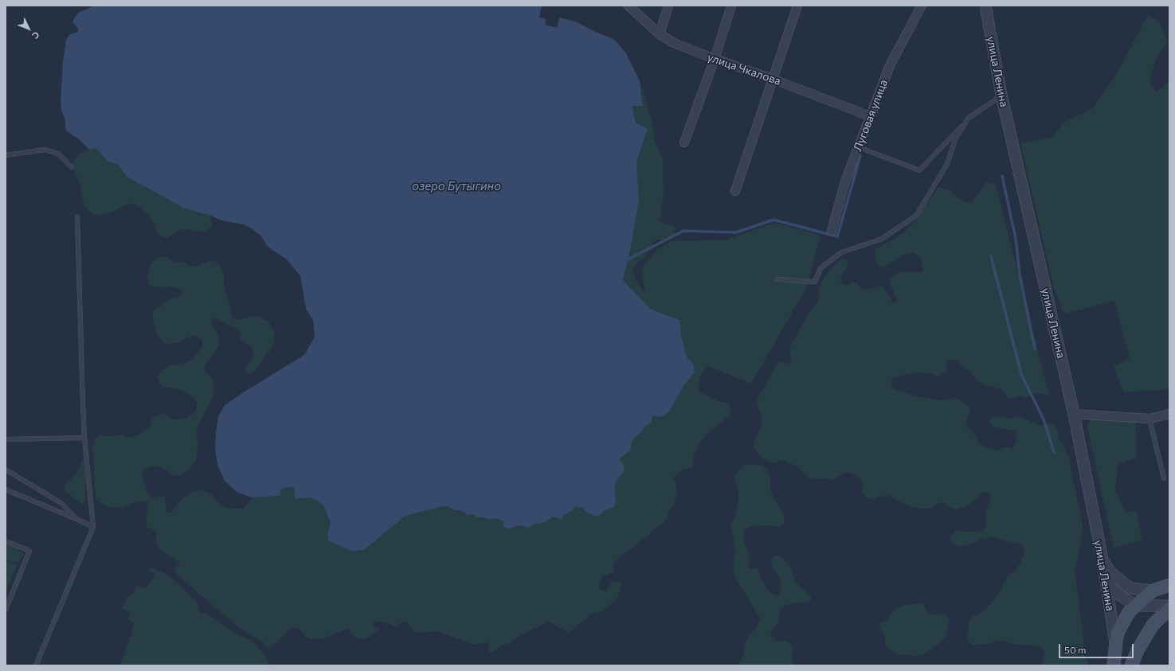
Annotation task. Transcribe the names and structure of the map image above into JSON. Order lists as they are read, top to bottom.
{
  "streets": {
    "main road": ["улица Ленина"],
    "street": ["улица Чкалова", "Луговая улица"]
  },
  "crossings": [
    ["улица Чкалова", "Луговая улица"]
  ],
  "water": ["озеро Бутыгино"],
  "scale_bar": "50 m",
  "north": "bottom right"
}
